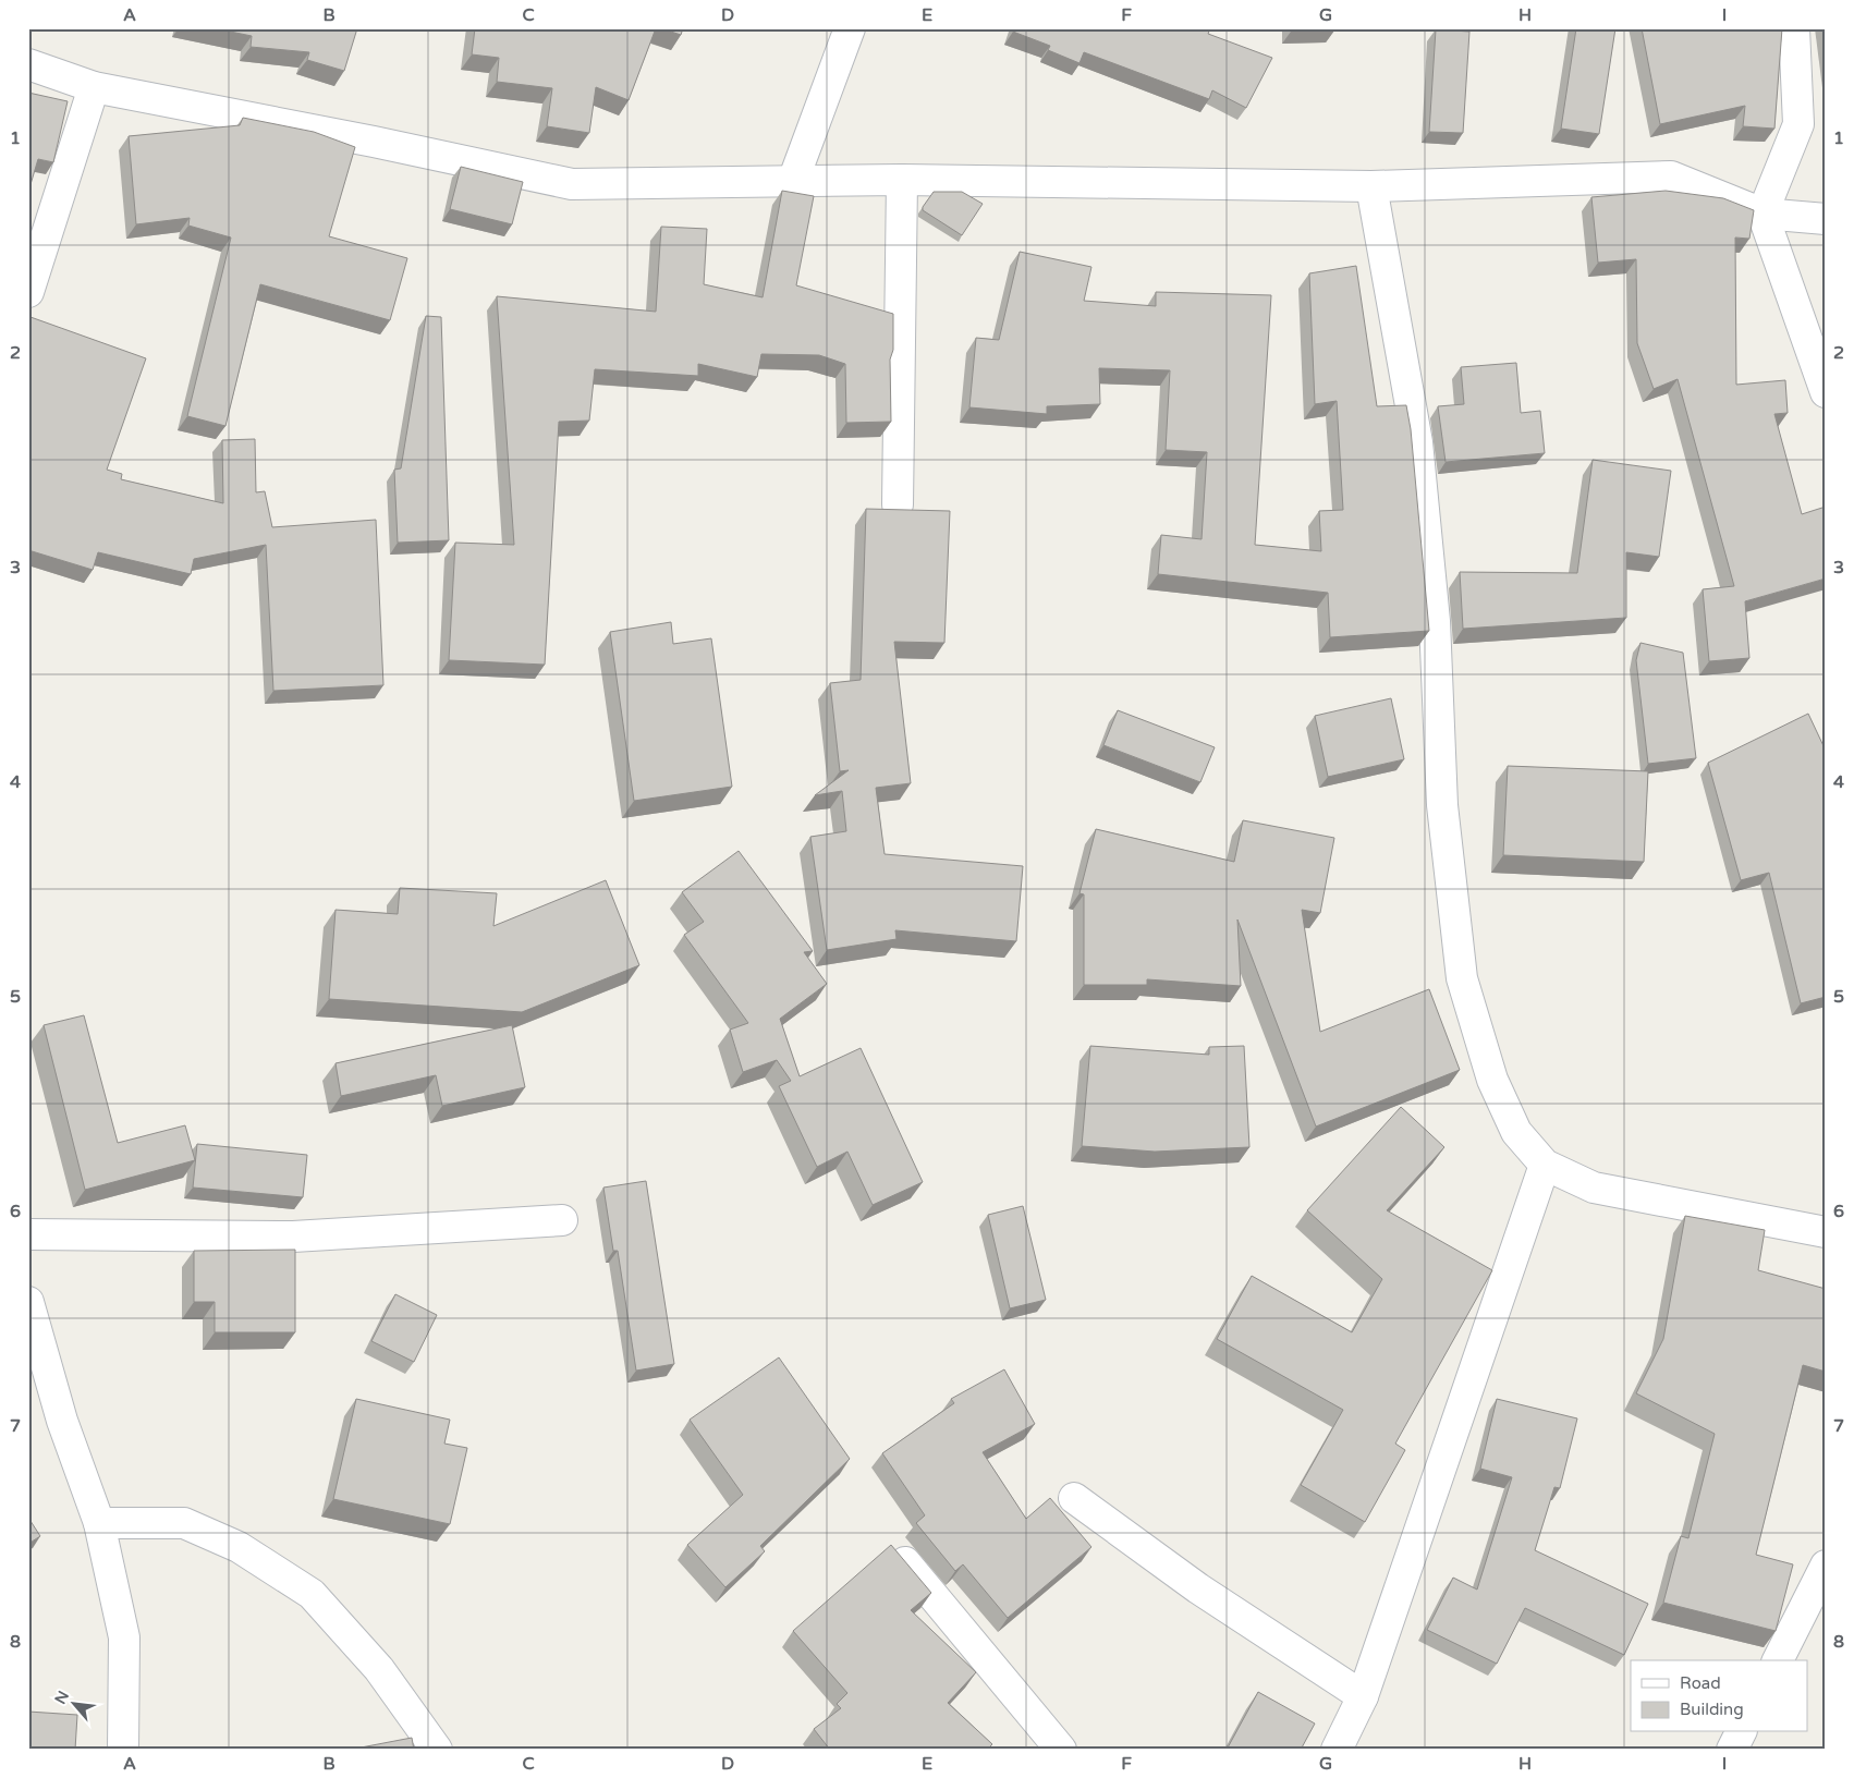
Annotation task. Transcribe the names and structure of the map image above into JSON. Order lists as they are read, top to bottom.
{
  "legend": ["Road", "Building"],
  "north": "top left",
  "grid": {
    "columns": [
      "A",
      "B",
      "C",
      "D",
      "E",
      "F",
      "G",
      "H",
      "I"
    ],
    "rows": [
      "1",
      "2",
      "3",
      "4",
      "5",
      "6",
      "7",
      "8"
    ]
  }
}
